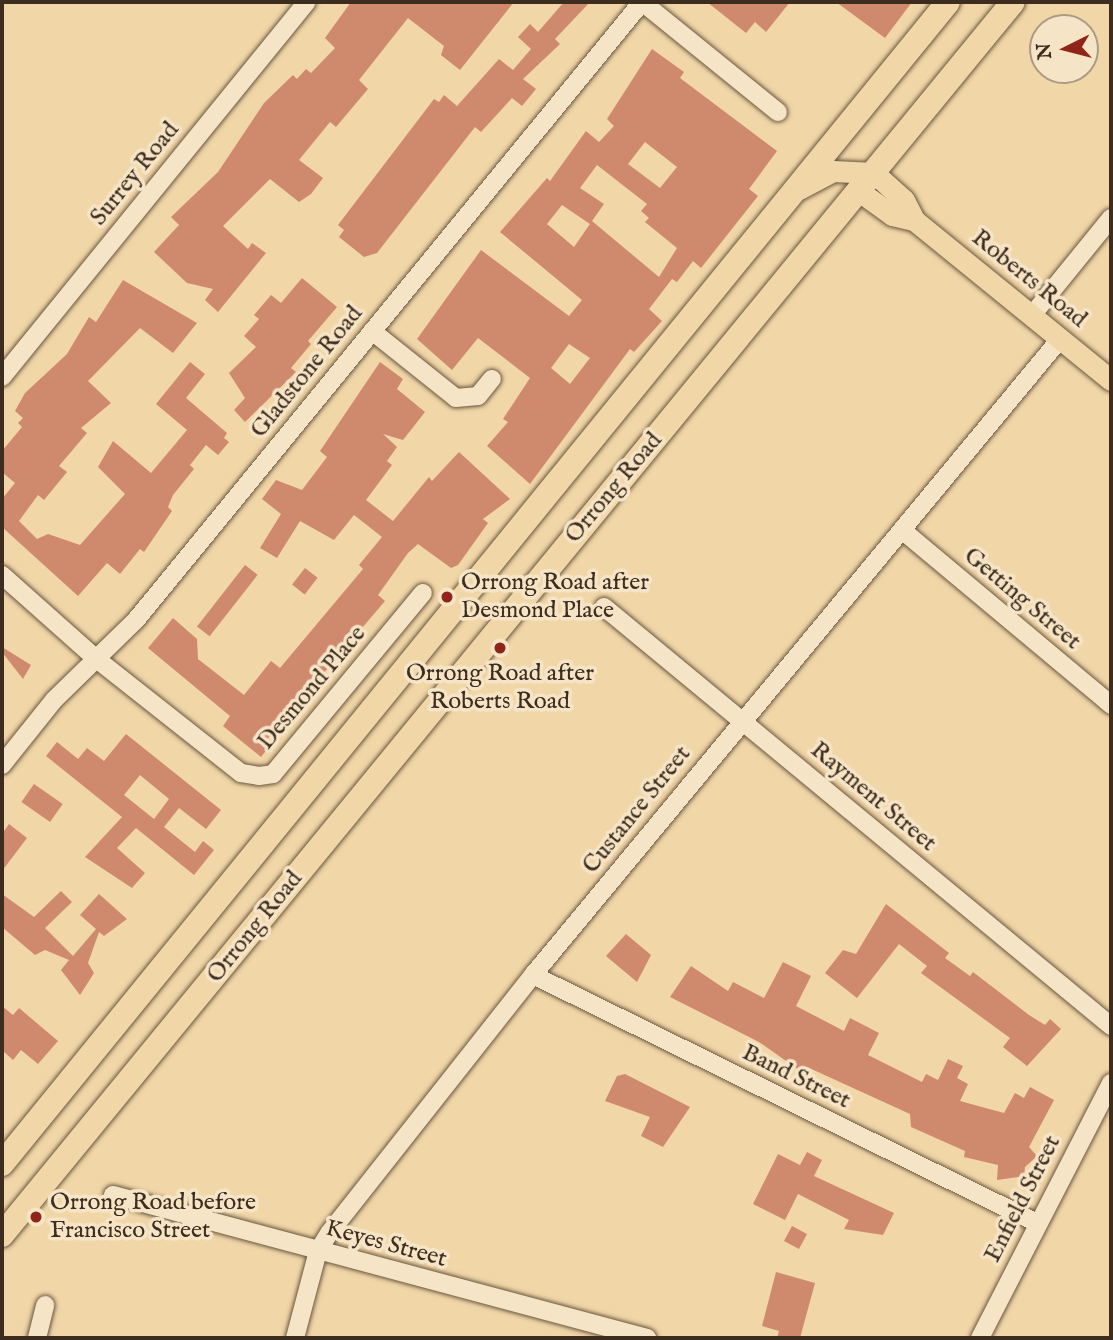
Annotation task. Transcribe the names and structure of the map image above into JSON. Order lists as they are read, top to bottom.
{
  "streets": {
    "highway": ["Orrong Road"],
    "main road": ["Roberts Road"],
    "street": [
      "Surrey Road",
      "Gladstone Road",
      "Getting Street",
      "Desmond Place",
      "Rayment Street",
      "Custance Street",
      "Band Street",
      "Enfield Street",
      "Keyes Street"
    ]
  },
  "crossings": [
    ["Roberts Road", "Orrong Road"],
    ["Roberts Road", "Custance Street"],
    ["Gladstone Road", "Desmond Place"],
    ["Getting Street", "Custance Street"],
    ["Rayment Street", "Custance Street"],
    ["Custance Street", "Band Street"],
    ["Custance Street", "Keyes Street"],
    ["Band Street", "Enfield Street"]
  ],
  "places": ["Orrong Road after Desmond Place", "Orrong Road after Roberts Road", "Orrong Road before Francisco Street"],
  "north": "left"
}
